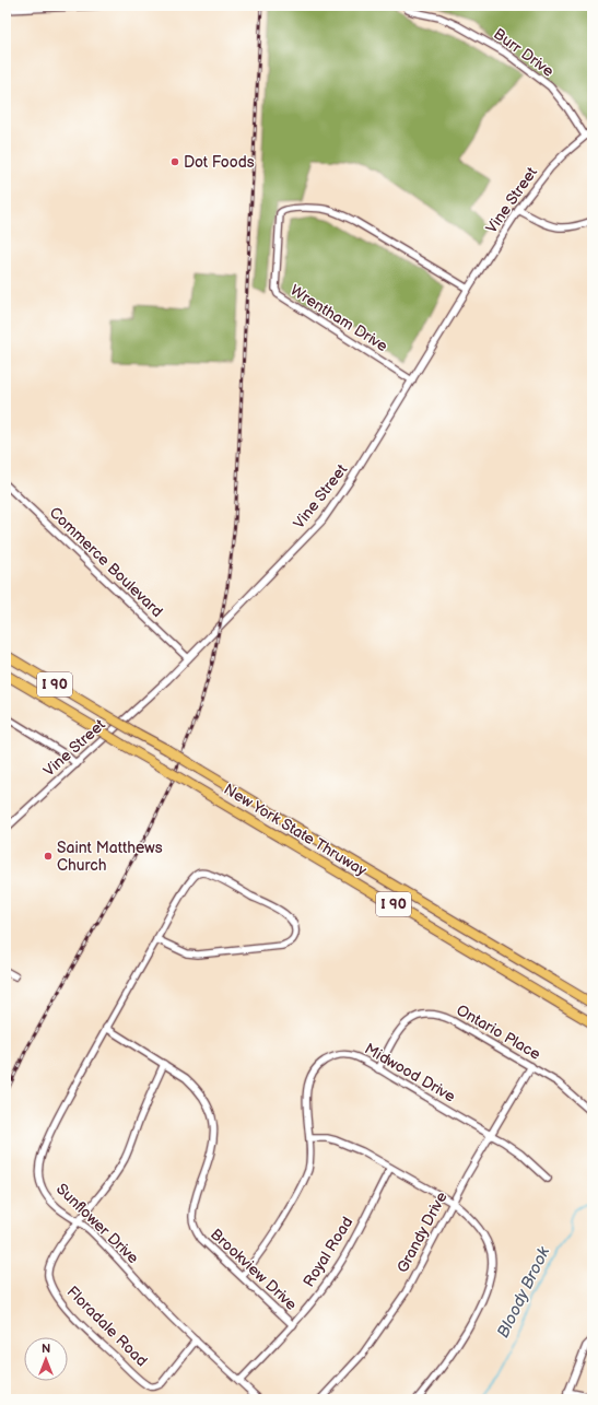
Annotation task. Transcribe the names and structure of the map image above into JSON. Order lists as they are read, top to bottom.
{
  "streets": {
    "highway": ["I 90", "New York State Thruway"],
    "street": [
      "Burr Drive",
      "Vine Street",
      "Wrentham Drive",
      "Commerce Boulevard",
      "Ontario Place",
      "Midwood Drive",
      "Sunflower Drive",
      "Grandy Drive",
      "Royal Road",
      "Brookview Drive",
      "Floradale Road"
    ]
  },
  "crossings": [
    ["Burr Drive", "Vine Street"],
    ["Vine Street", "Wrentham Drive"],
    ["Vine Street", "Commerce Boulevard"],
    ["Ontario Place", "Midwood Drive"],
    ["Ontario Place", "Grandy Drive"],
    ["Midwood Drive", "Grandy Drive"],
    ["Midwood Drive", "Brookview Drive"],
    ["Sunflower Drive", "Royal Road"],
    ["Sunflower Drive", "Brookview Drive"],
    ["Sunflower Drive", "Floradale Road"],
    ["Royal Road", "Brookview Drive"],
    ["Brookview Drive", "Floradale Road"]
  ],
  "water": ["Bloody Brook"],
  "places": ["Dot Foods", "Saint Matthews Church"],
  "north": "top"
}
